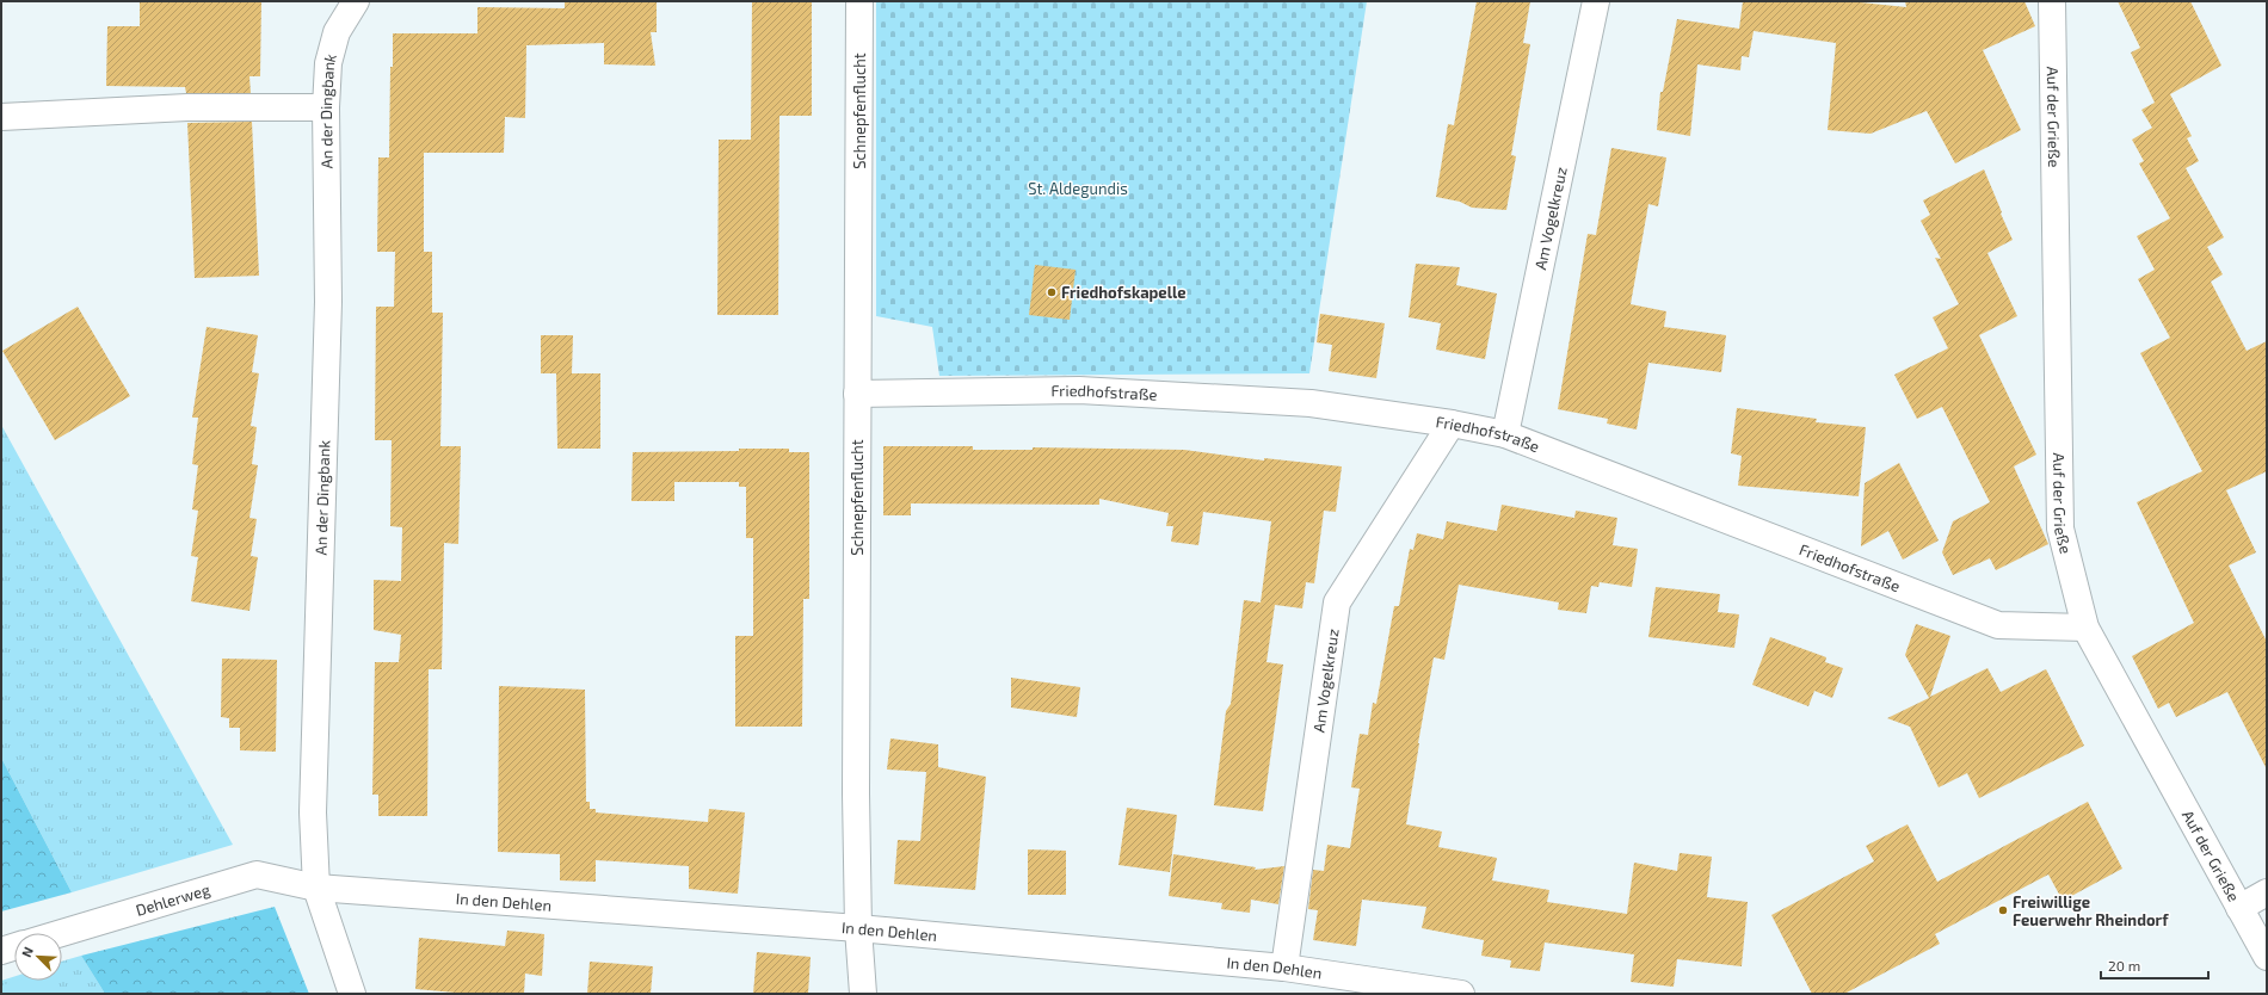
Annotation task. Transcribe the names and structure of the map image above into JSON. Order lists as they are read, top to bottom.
{
  "streets": {
    "street": [
      "An der Dingbank",
      "Schnepfenflucht",
      "Auf der Grieße",
      "Am Vogelkreuz",
      "Friedhofstraße",
      "Dehlerweg",
      "In den Dehlen"
    ]
  },
  "crossings": [
    ["An der Dingbank", "Dehlerweg"],
    ["An der Dingbank", "In den Dehlen"],
    ["Schnepfenflucht", "Friedhofstraße"],
    ["Schnepfenflucht", "In den Dehlen"],
    ["Auf der Grieße", "Friedhofstraße"],
    ["Am Vogelkreuz", "Friedhofstraße"],
    ["Am Vogelkreuz", "In den Dehlen"],
    ["Dehlerweg", "In den Dehlen"]
  ],
  "parks": ["St. Aldegundis"],
  "places": ["Friedhofskapelle", "Freiwillige Feuerwehr Rheindorf"],
  "scale_bar": "20 m",
  "north": "top left"
}
